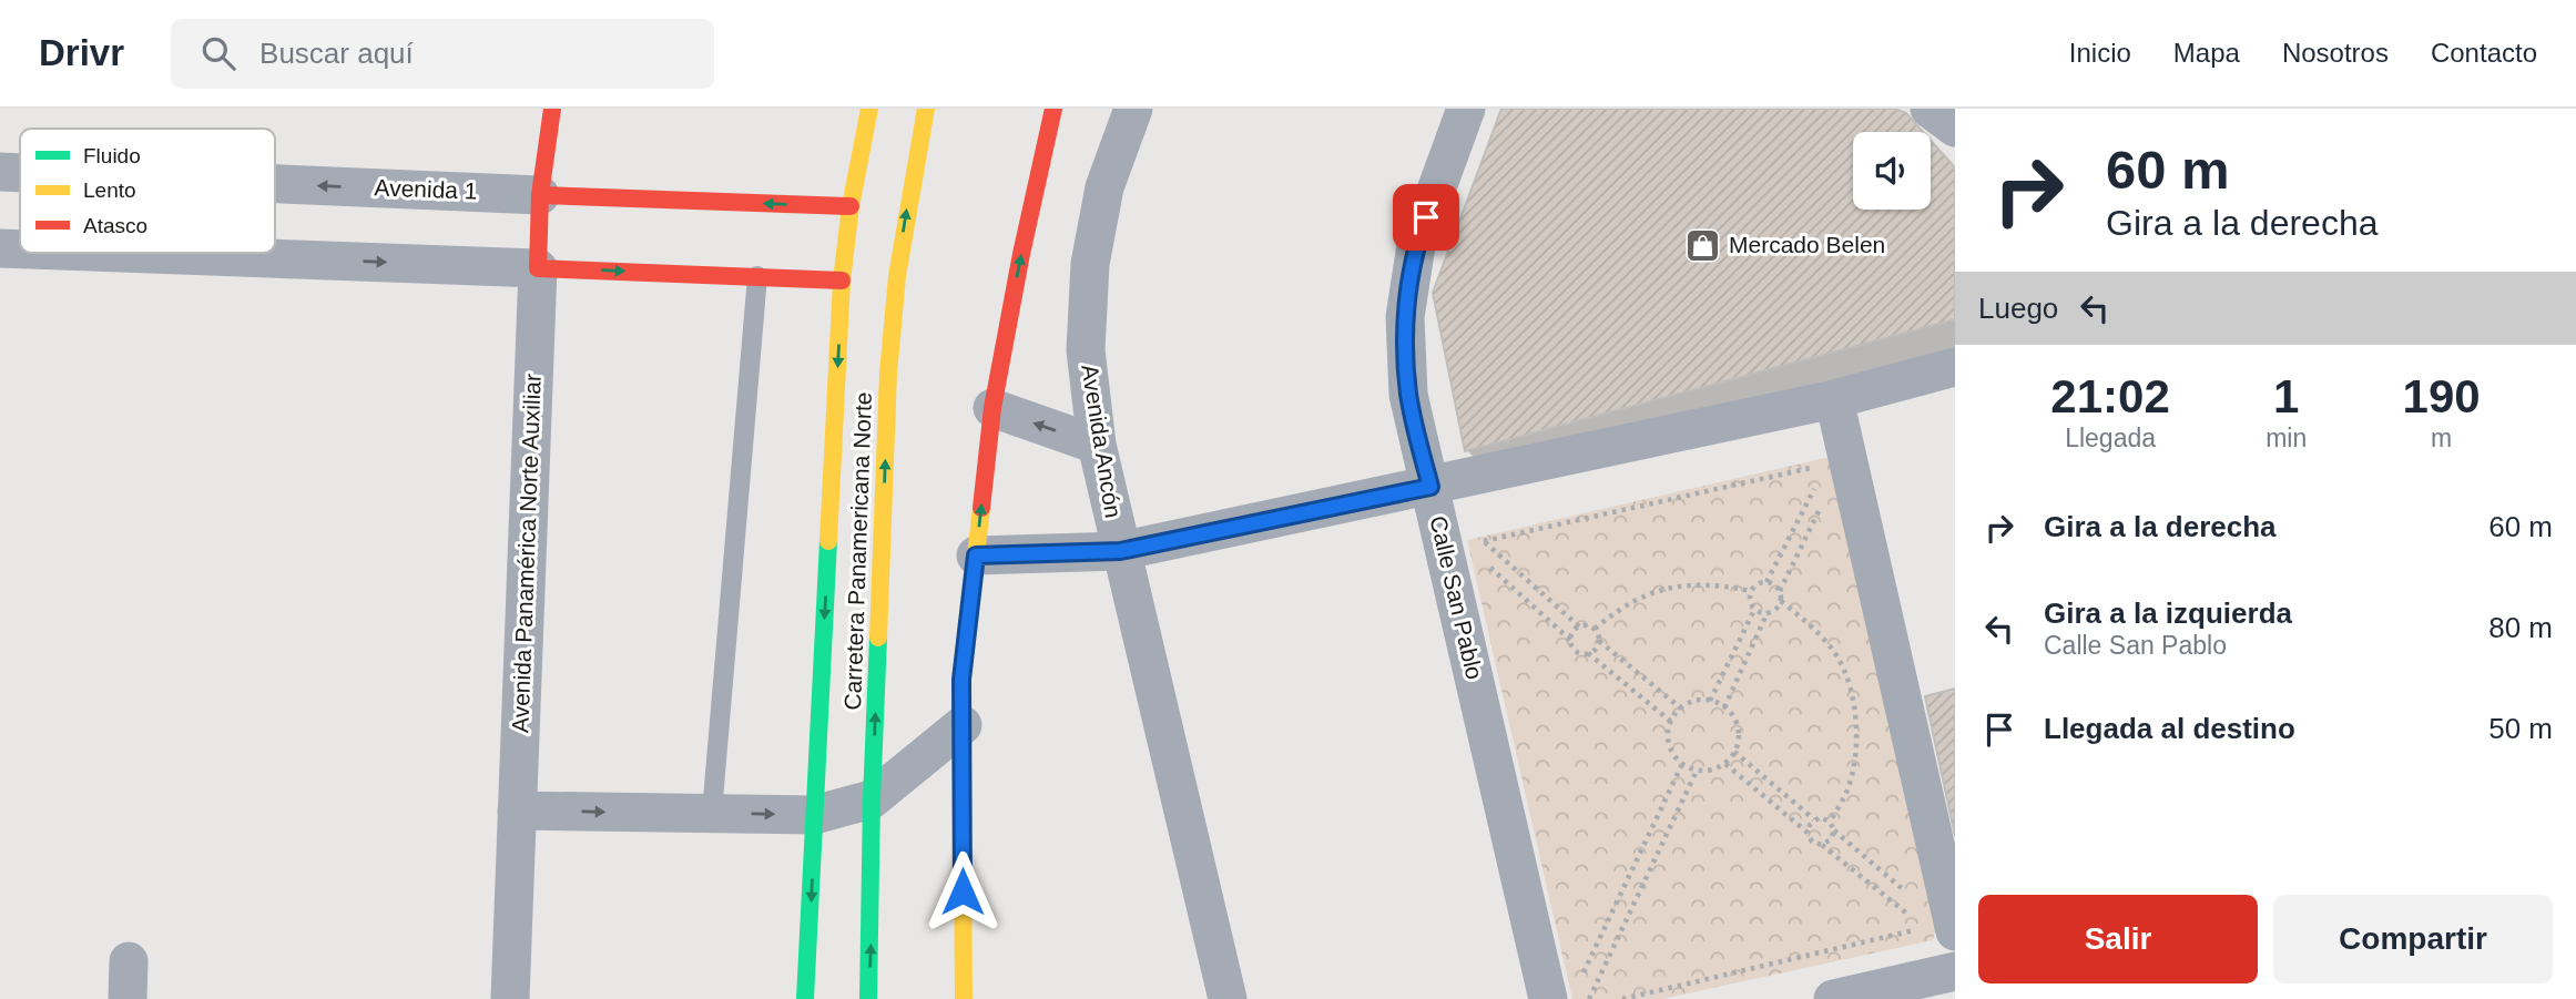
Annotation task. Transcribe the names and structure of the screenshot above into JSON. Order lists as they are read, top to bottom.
{
  "streets": {
    "main road": ["Avenida 1", "Carretera Panamericana Norte", "Avenida Panamérica Norte Auxiliar"],
    "street": ["Avenida Ancón", "Calle San Pablo"]
  },
  "crossings": [
    ["Avenida 1", "Carretera Panamericana Norte"],
    ["Avenida 1", "Avenida Panamérica Norte Auxiliar"]
  ],
  "places": {
    "shop": ["Mercado Belen"]
  },
  "legend": ["Fluido", "Lento", "Atasco"],
  "page": {
    "header": "Drivr",
    "search": "Buscar aquí",
    "nav": [
      "Inicio",
      "Mapa",
      "Nosotros",
      "Contacto"
    ],
    "turn": ["60 m", "Gira a la derecha"],
    "then": "Luego",
    "eta": [
      "21:02",
      "Llegada",
      "1",
      "min",
      "190",
      "m"
    ],
    "list": [
      {
        "name": "Gira a la derecha",
        "value": "60 m"
      },
      {
        "name": "Gira a la izquierda",
        "note": "Calle San Pablo",
        "value": "80 m"
      },
      {
        "name": "Llegada al destino",
        "value": "50 m"
      }
    ],
    "buttons": ["Salir", "Compartir"]
  }
}
